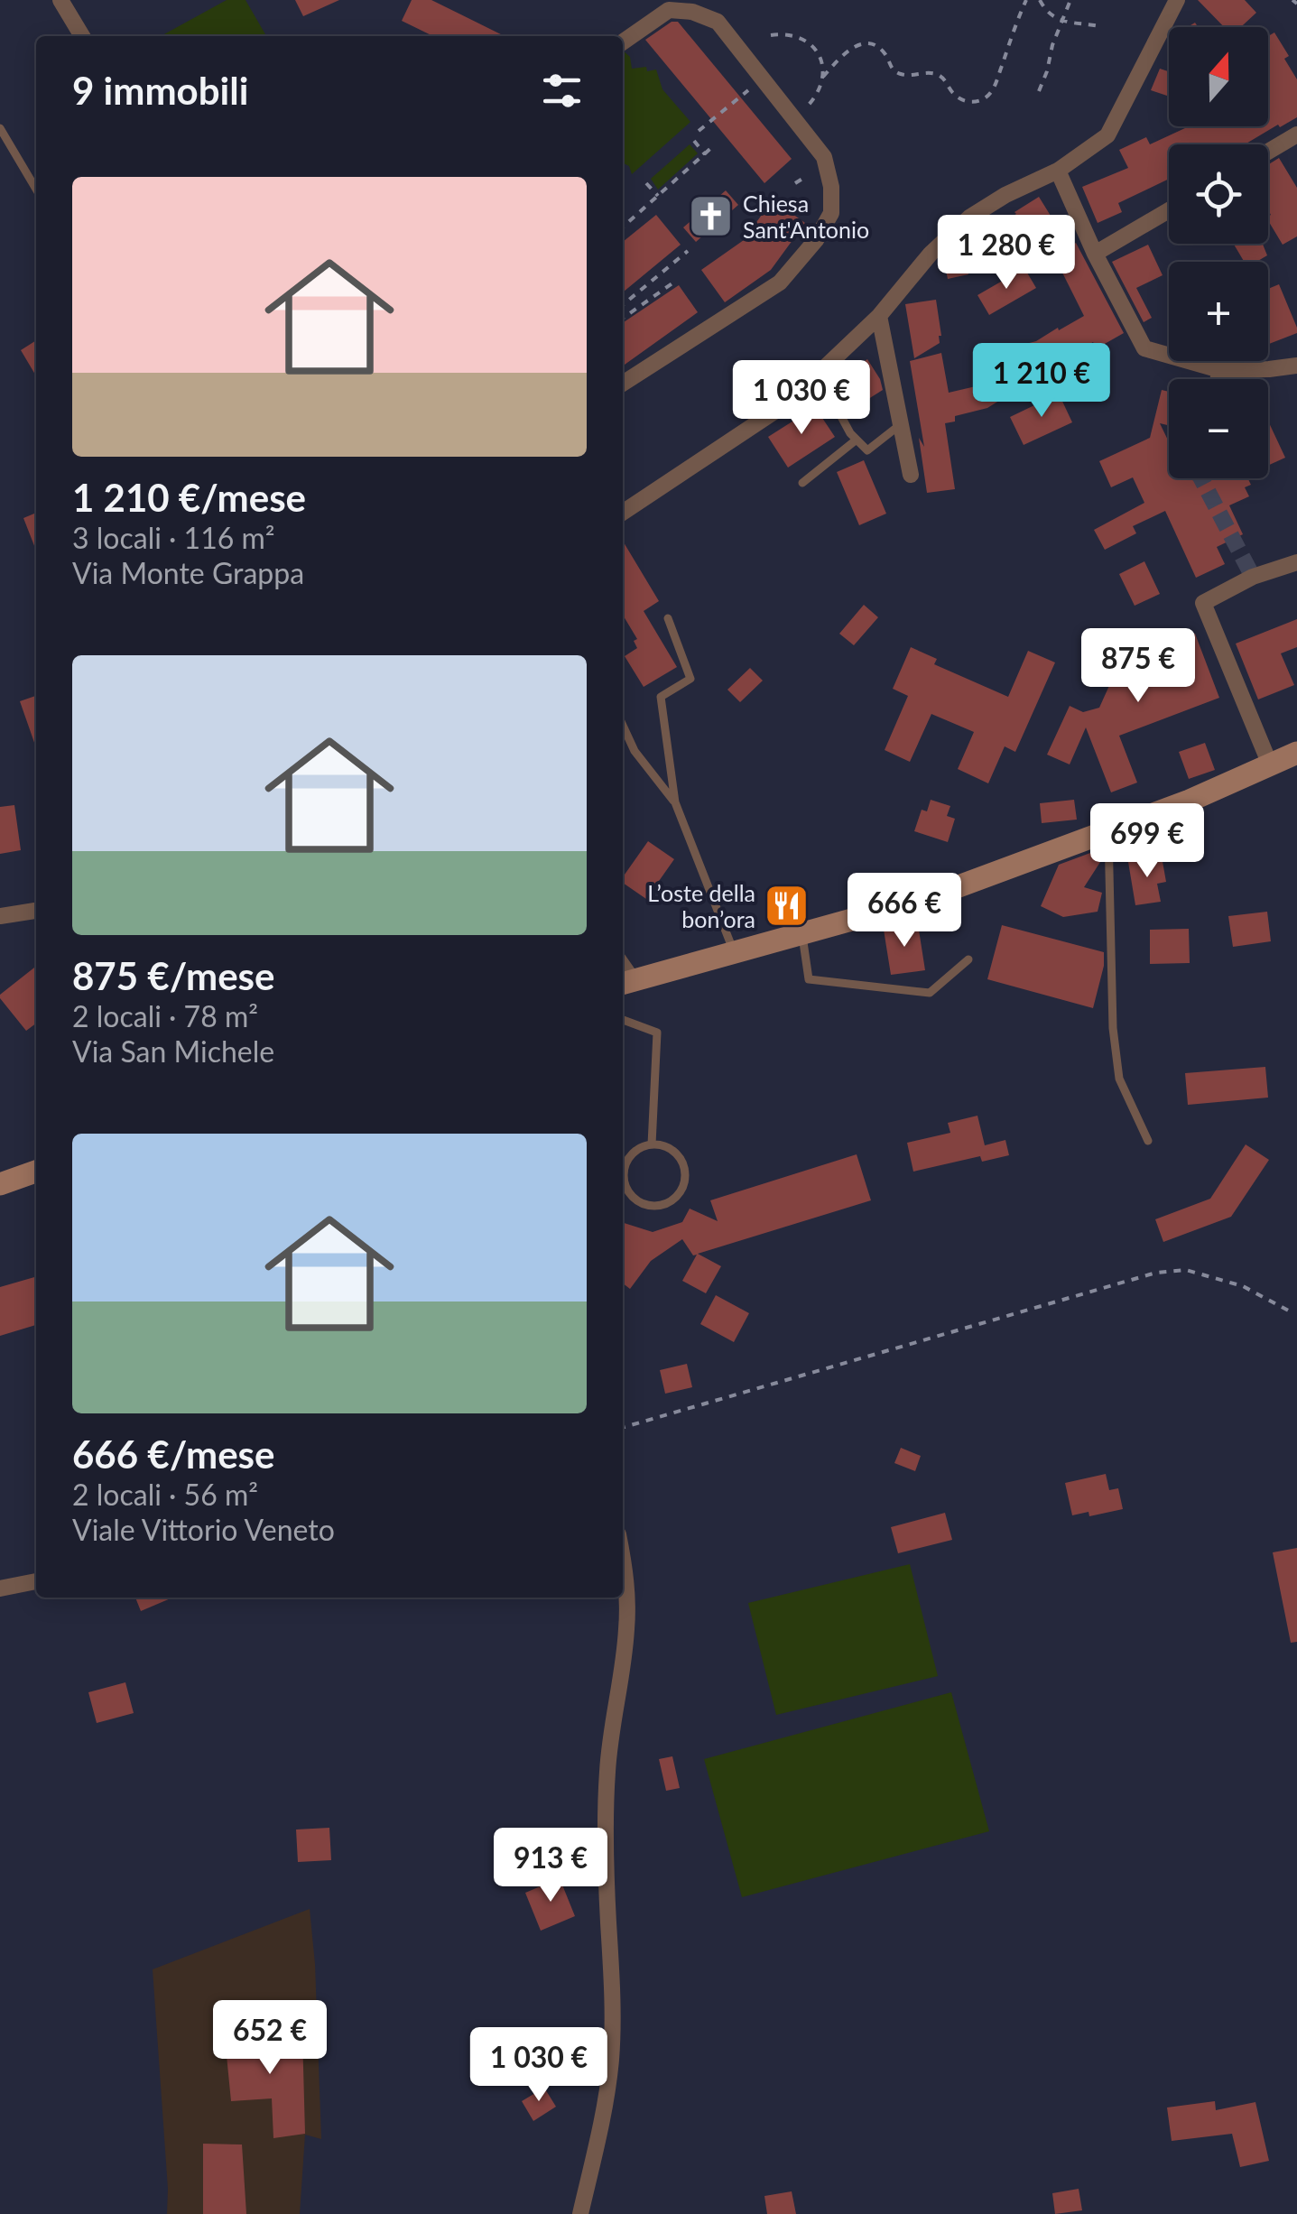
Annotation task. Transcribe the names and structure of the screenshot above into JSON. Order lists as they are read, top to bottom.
{
  "places": {
    "church": ["Chiesa Sant'Antonio"],
    "restaurant": ["L’oste della bon’ora"]
  },
  "north": "top",
  "page": {
    "map_buttons": ["+", "−"],
    "heading": "9 immobili",
    "list": [
      {
        "name": "1 210 €/mese",
        "note": "3 locali · 116 m² · Via Monte Grappa"
      },
      {
        "name": "875 €/mese",
        "note": "2 locali · 78 m² · Via San Michele"
      },
      {
        "name": "666 €/mese",
        "note": "2 locali · 56 m² · Viale Vittorio Veneto"
      }
    ],
    "price": [
      "1 280 €",
      "1 210 €",
      "1 030 €",
      "875 €",
      "699 €",
      "666 €",
      "913 €",
      "652 €",
      "1 030 €"
    ]
  }
}
